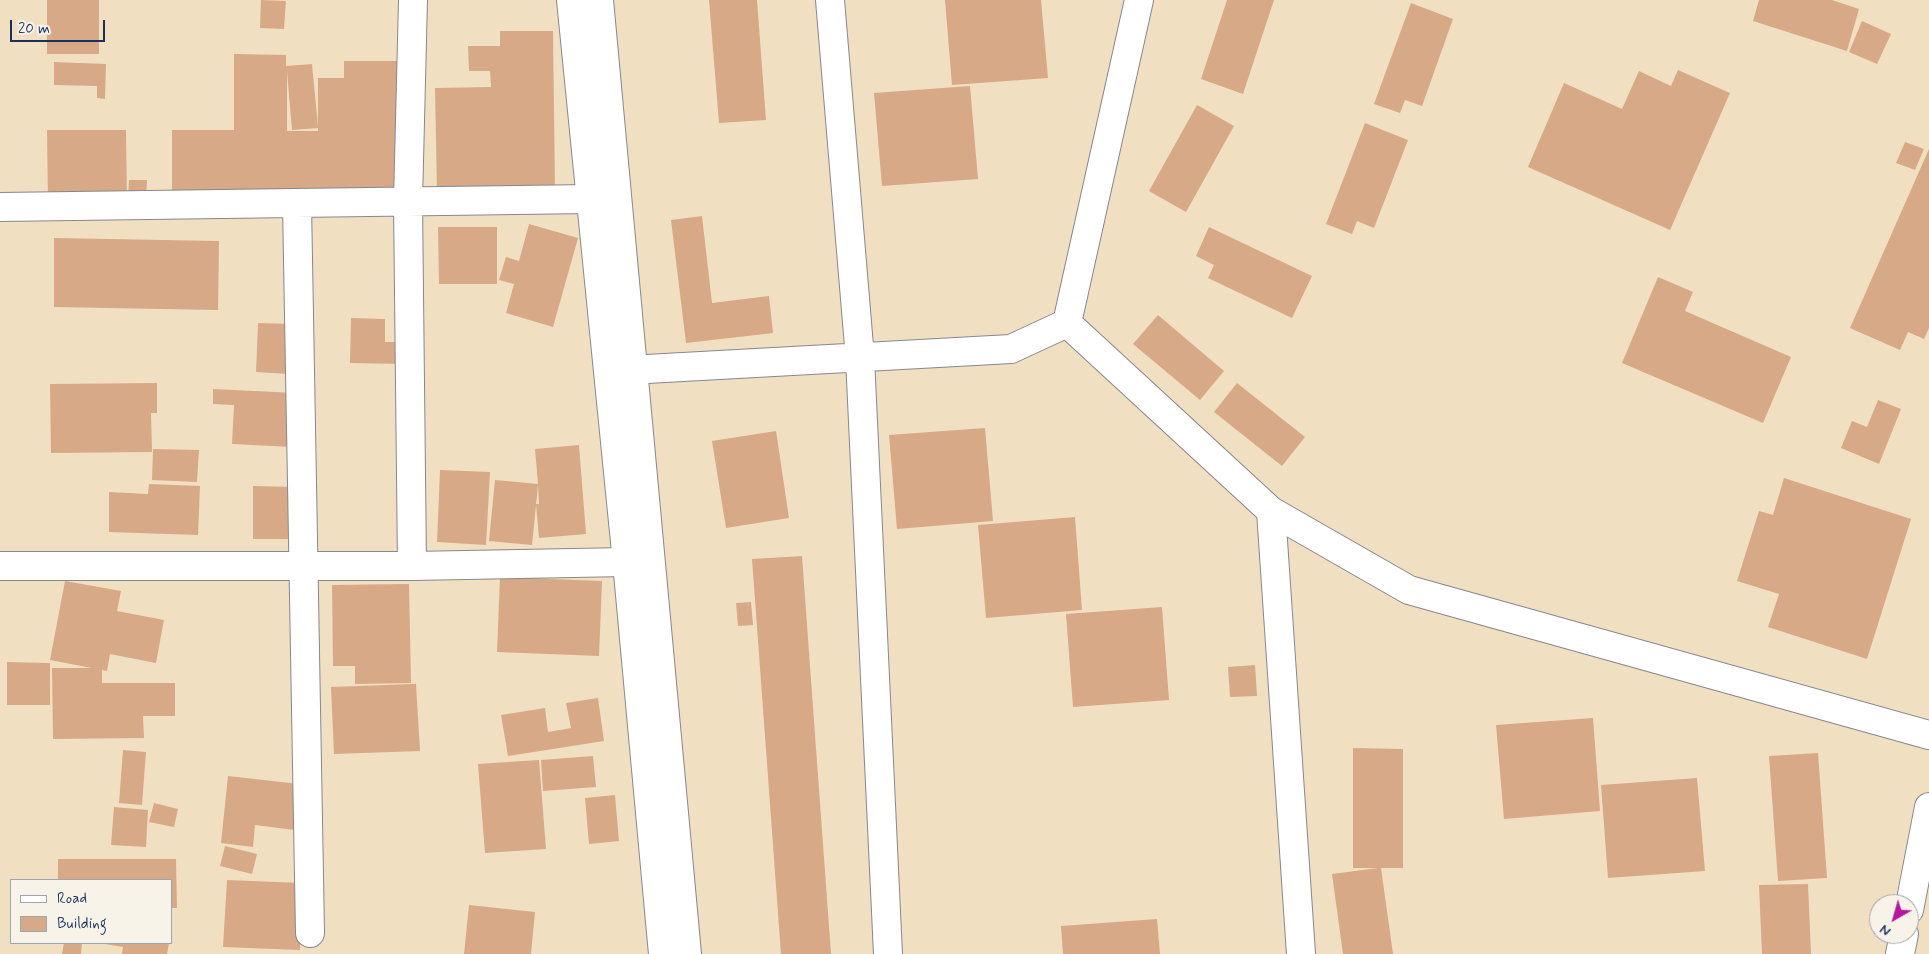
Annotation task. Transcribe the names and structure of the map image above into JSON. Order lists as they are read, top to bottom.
{
  "legend": ["Road", "Building"],
  "scale_bar": "20 m",
  "north": "bottom left"
}
